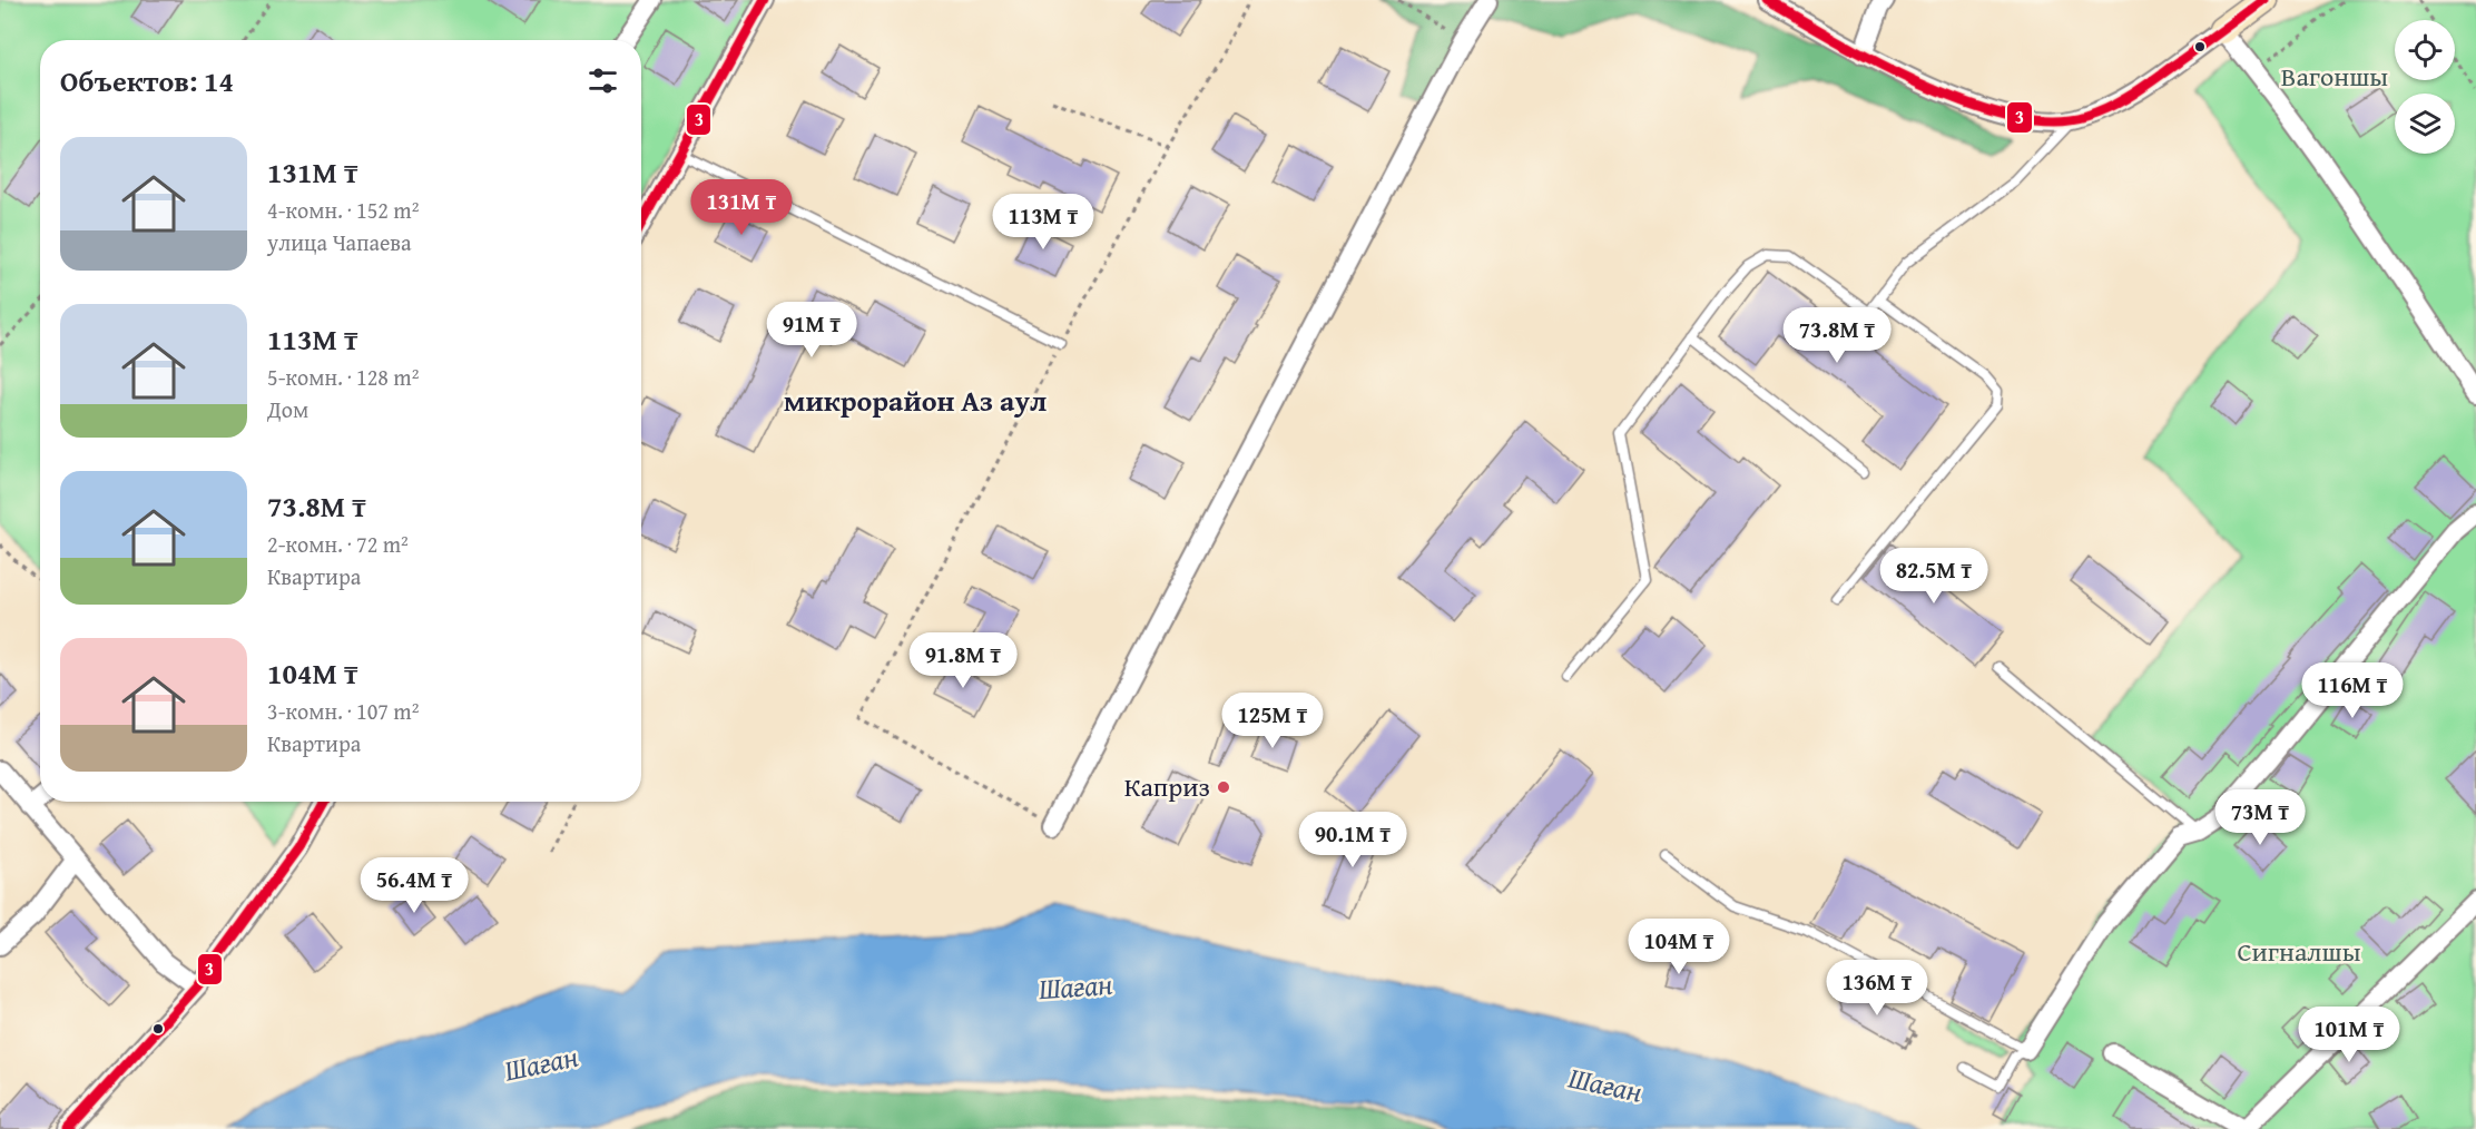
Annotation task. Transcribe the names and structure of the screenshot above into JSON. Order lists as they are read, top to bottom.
{
  "districts": ["микрорайон Аз аул"],
  "water": ["Шаған"],
  "parks": ["Вагоншы", "Сигналшы"],
  "places": ["Каприз"],
  "lines": ["transit line 3"],
  "page": {
    "heading": "Объектов: 14",
    "list": [
      {
        "name": "131M ₸",
        "note": "4-комн. · 152 m² · улица Чапаева"
      },
      {
        "name": "113M ₸",
        "note": "5-комн. · 128 m² · Дом"
      },
      {
        "name": "73.8M ₸",
        "note": "2-комн. · 72 m² · Квартира"
      },
      {
        "name": "104M ₸",
        "note": "3-комн. · 107 m² · Квартира"
      }
    ],
    "price": [
      "131M ₸",
      "113M ₸",
      "91M ₸",
      "73.8M ₸",
      "82.5M ₸",
      "91.8M ₸",
      "116M ₸",
      "125M ₸",
      "73M ₸",
      "90.1M ₸",
      "56.4M ₸",
      "104M ₸",
      "136M ₸",
      "101M ₸"
    ]
  }
}
